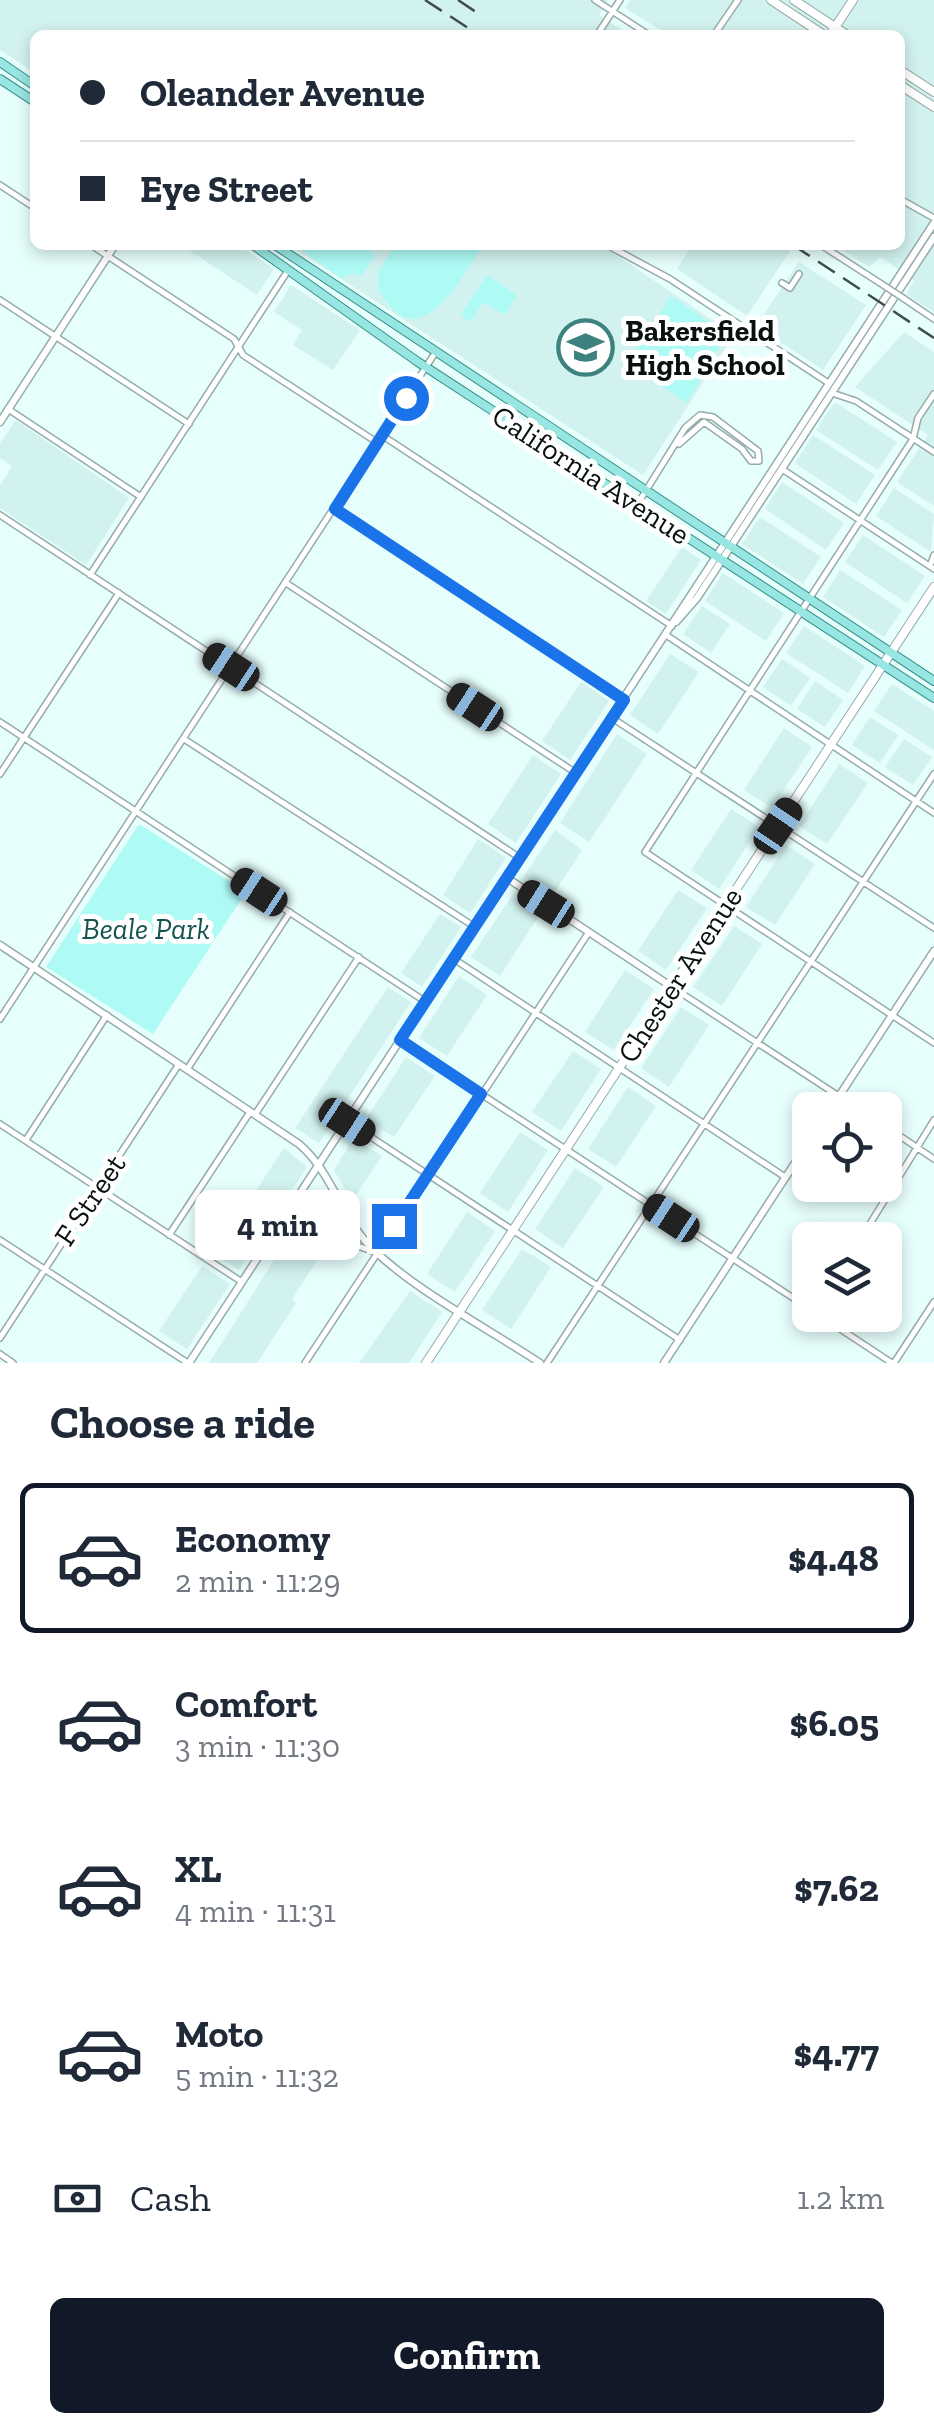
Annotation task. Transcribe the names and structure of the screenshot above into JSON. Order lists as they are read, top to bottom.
{
  "streets": {
    "main road": ["California Avenue", "Chester Avenue"],
    "street": ["F Street"]
  },
  "crossings": [
    ["California Avenue", "Chester Avenue"]
  ],
  "parks": ["Beale Park"],
  "places": {
    "school or university": ["Bakersfield High School"]
  },
  "page": {
    "banner": ["Oleander Avenue", "Eye Street"],
    "bubble": "4 min",
    "heading": "Choose a ride",
    "list": [
      {
        "name": "Economy",
        "note": "2 min · 11:29",
        "value": "$4.48"
      },
      {
        "name": "Comfort",
        "note": "3 min · 11:30",
        "value": "$6.05"
      },
      {
        "name": "XL",
        "note": "4 min · 11:31",
        "value": "$7.62"
      },
      {
        "name": "Moto",
        "note": "5 min · 11:32",
        "value": "$4.77"
      }
    ],
    "pay": ["Cash", "1.2 km"],
    "buttons": "Confirm"
  }
}
